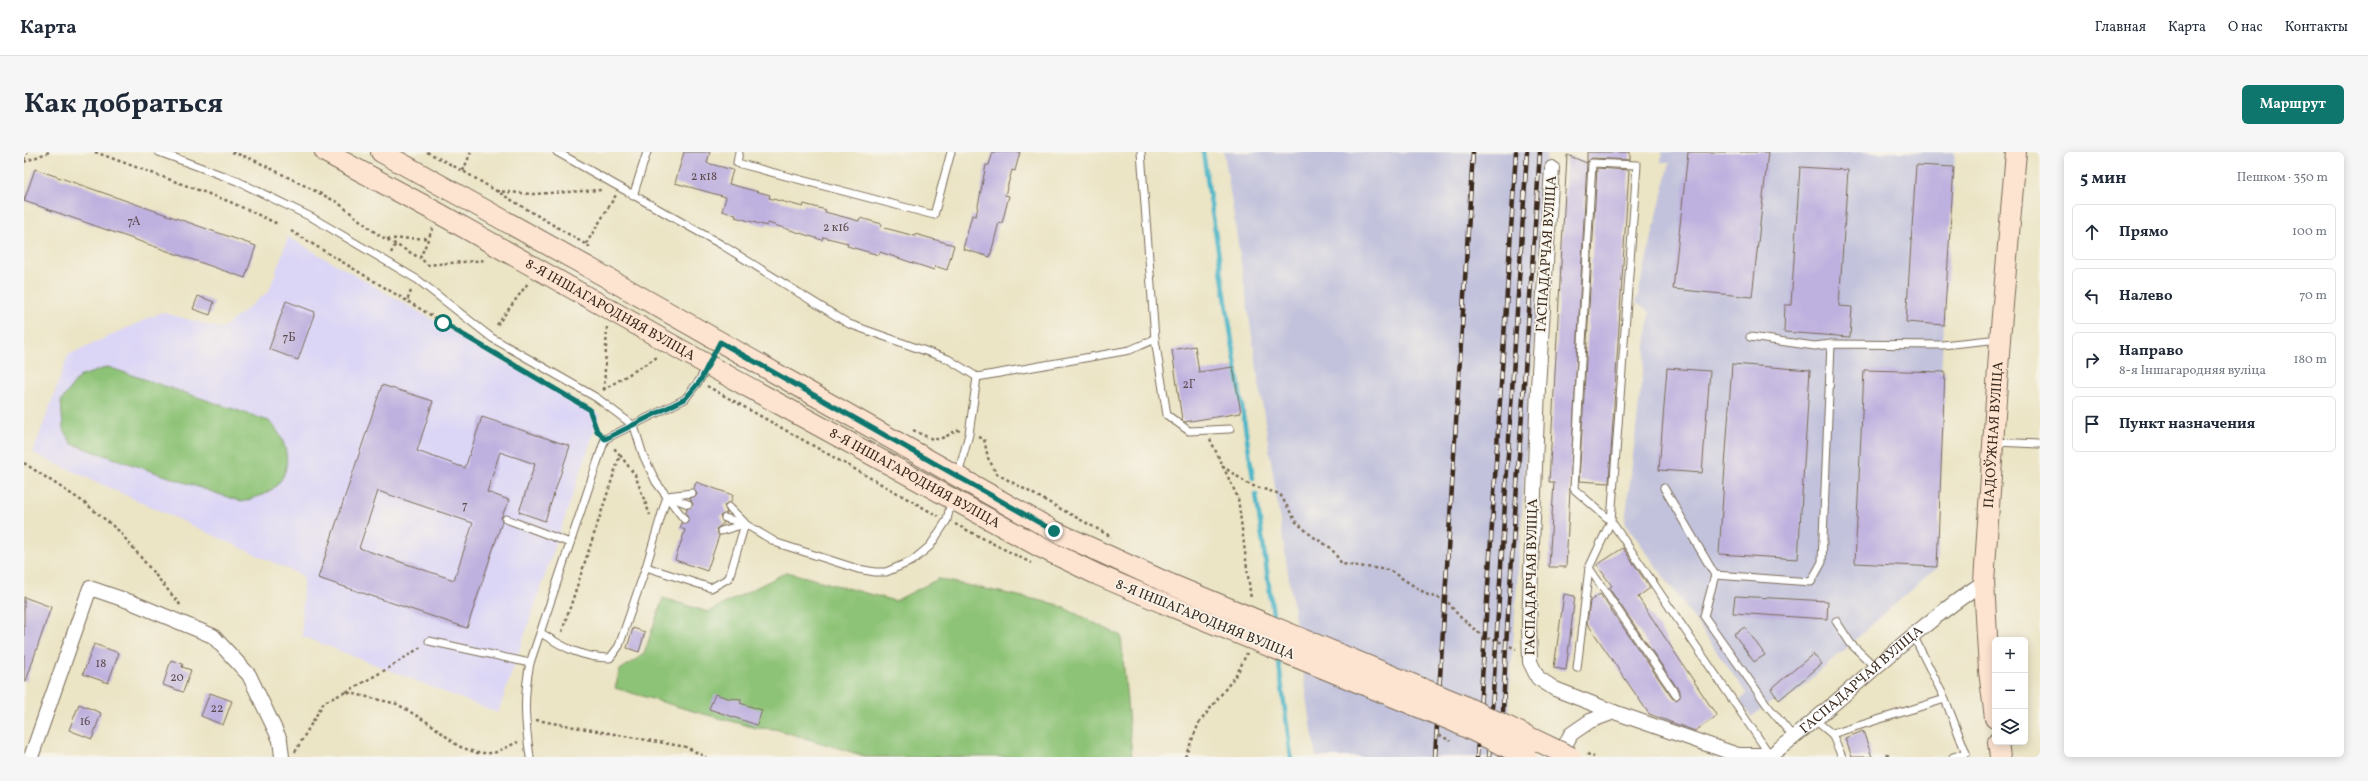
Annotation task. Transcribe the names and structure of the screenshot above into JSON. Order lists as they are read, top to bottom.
{
  "streets": {
    "main road": ["8-Я ІНШАГАРОДНЯЯ ВУЛІЦА", "ПАДОЎЖНАЯ ВУЛІЦА"],
    "street": ["ГАСПАДАРЧАЯ ВУЛІЦА"]
  },
  "crossings": [
    ["ГАСПАДАРЧАЯ ВУЛІЦА", "ПАДОЎЖНАЯ ВУЛІЦА"]
  ],
  "house_numbers": [
    "2 к18",
    "7А",
    "2 к16",
    "7Б",
    "2Г",
    "7",
    "18",
    "20",
    "22",
    "16"
  ],
  "page": {
    "header": "Карта",
    "nav": [
      "Главная",
      "Карта",
      "О нас",
      "Контакты"
    ],
    "title": "Как добраться",
    "buttons": "Маршрут",
    "heading": ["5 мин", "Пешком · 350 m"],
    "list": [
      ["Прямо", "100 m"],
      ["Налево", "70 m"],
      ["Направо", "8-я Іншагародняя вуліца", "180 m"],
      "Пункт назначения"
    ],
    "map_buttons": ["+", "−"]
  }
}
